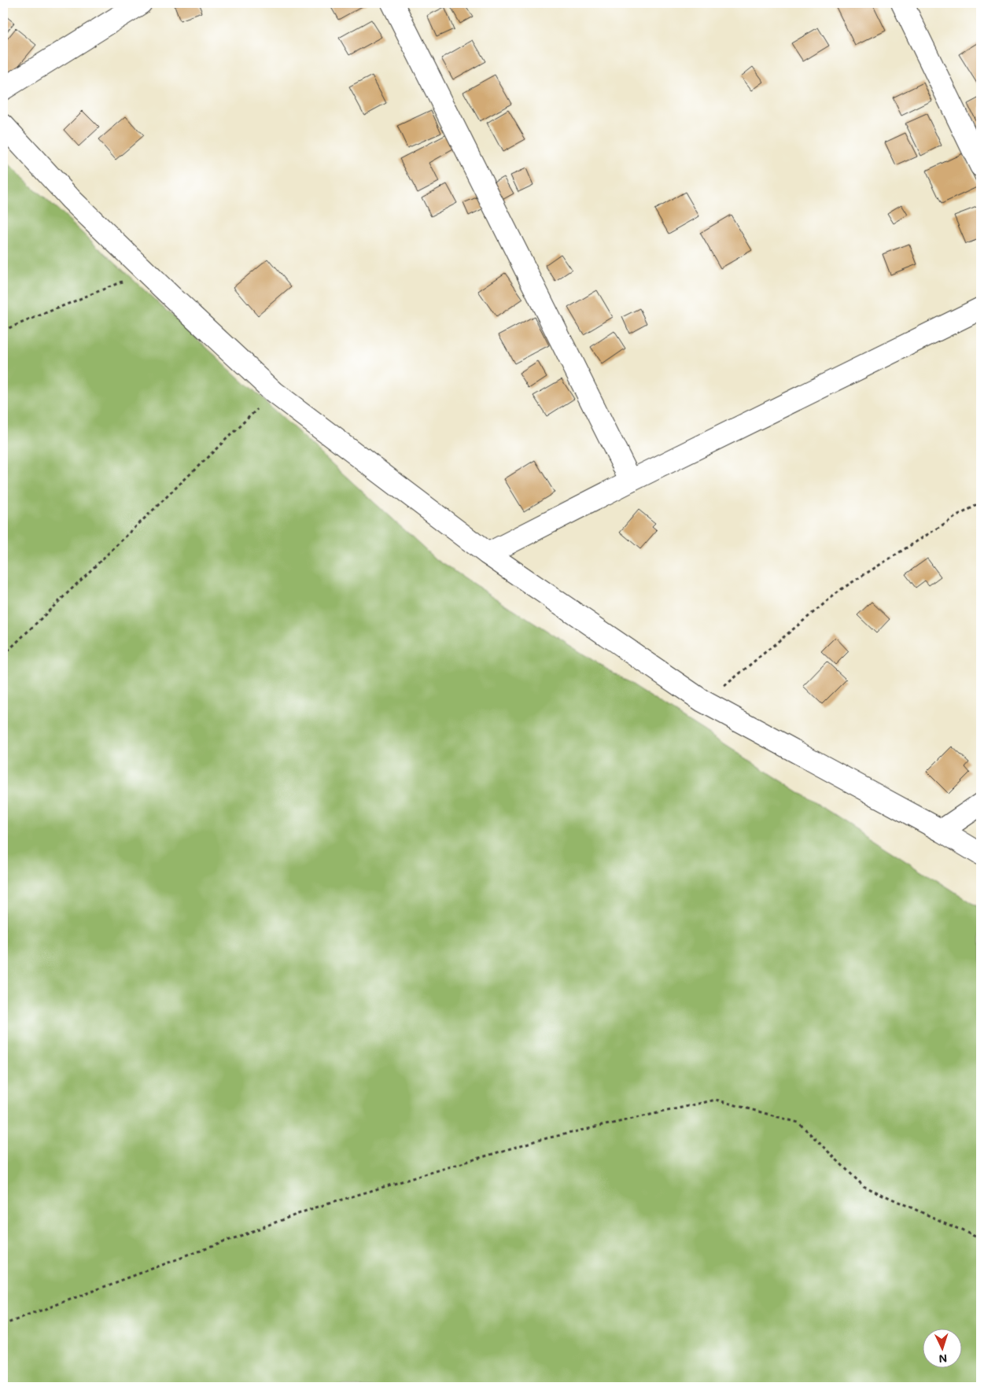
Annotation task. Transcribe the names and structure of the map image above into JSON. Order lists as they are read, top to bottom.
{
  "north": "bottom"
}
